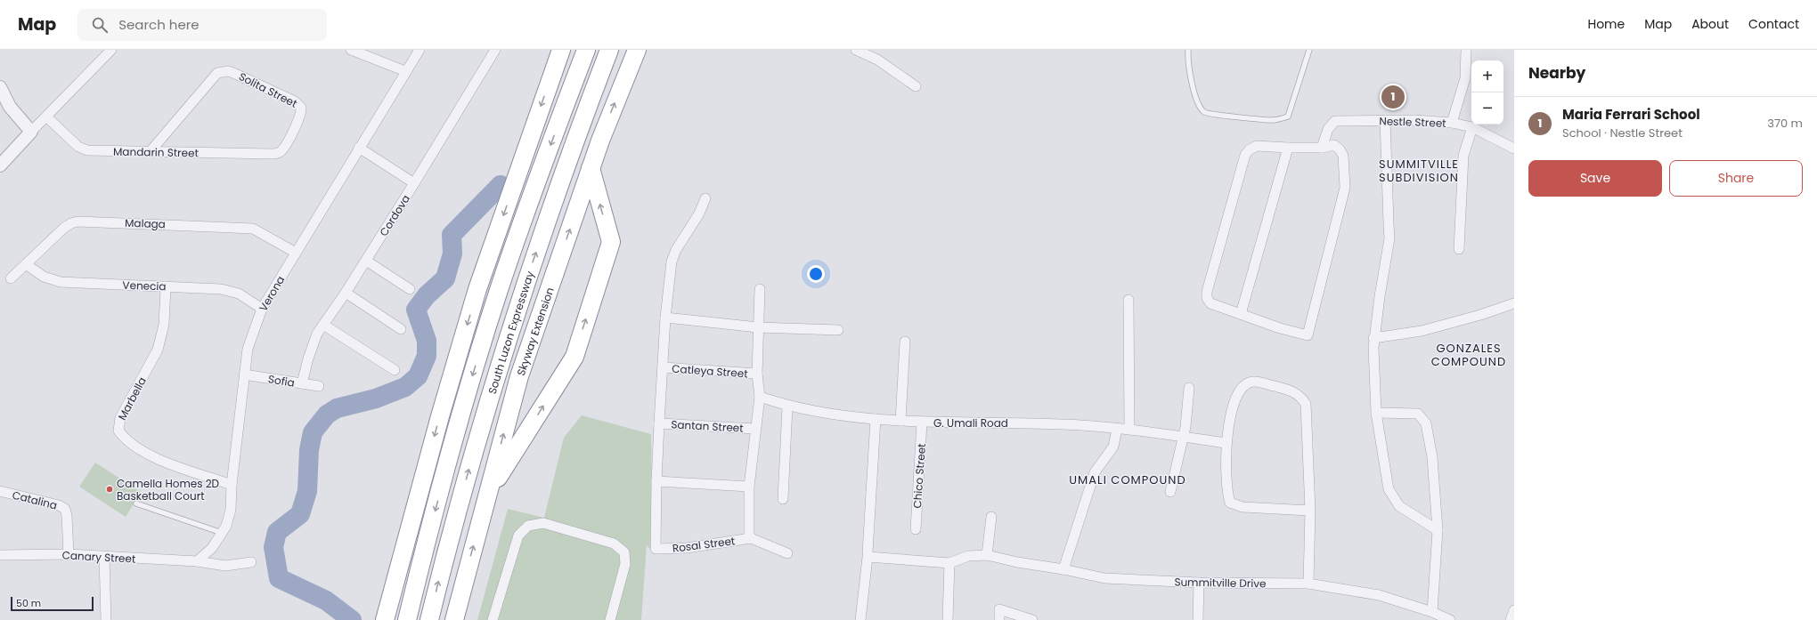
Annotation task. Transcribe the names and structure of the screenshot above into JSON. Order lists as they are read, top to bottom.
{
  "streets": {
    "highway": ["South Luzon Expressway", "Skyway Extension"],
    "street": [
      "Solita Street",
      "Nestle Street",
      "Mandarin Street",
      "Cordova",
      "Malaga",
      "Venecia",
      "Verona",
      "Catleya Street",
      "Sofia",
      "Marbella",
      "G. Umali Road",
      "Santan Street",
      "Chico Street",
      "Catalina",
      "Rosal Street",
      "Canary Street",
      "Summitville Drive"
    ]
  },
  "crossings": [
    ["Solita Street", "Mandarin Street"],
    ["Cordova", "Sofia"],
    ["Malaga", "Venecia"],
    ["Malaga", "Verona"],
    ["Venecia", "Verona"],
    ["Venecia", "Marbella"],
    ["Verona", "Sofia"],
    ["Verona", "Marbella"],
    ["Verona", "Canary Street"],
    ["G. Umali Road", "Chico Street"],
    ["Catalina", "Canary Street"]
  ],
  "districts": ["SUMMITVILLE SUBDIVISION", "GONZALES COMPOUND", "UMALI COMPOUND"],
  "places": ["Camella Homes 2D Basketball Court"],
  "scale_bar": "50 m",
  "page": {
    "header": "Map",
    "search": "Search here",
    "nav": [
      "Home",
      "Map",
      "About",
      "Contact"
    ],
    "heading": "Nearby",
    "map_buttons": ["+", "−"],
    "pins": "1",
    "list": [
      {
        "mark": "1",
        "name": "Maria Ferrari School",
        "note": "School · Nestle Street",
        "value": "370 m"
      }
    ],
    "buttons": ["Save", "Share"],
    "scale": "50 m"
  }
}
